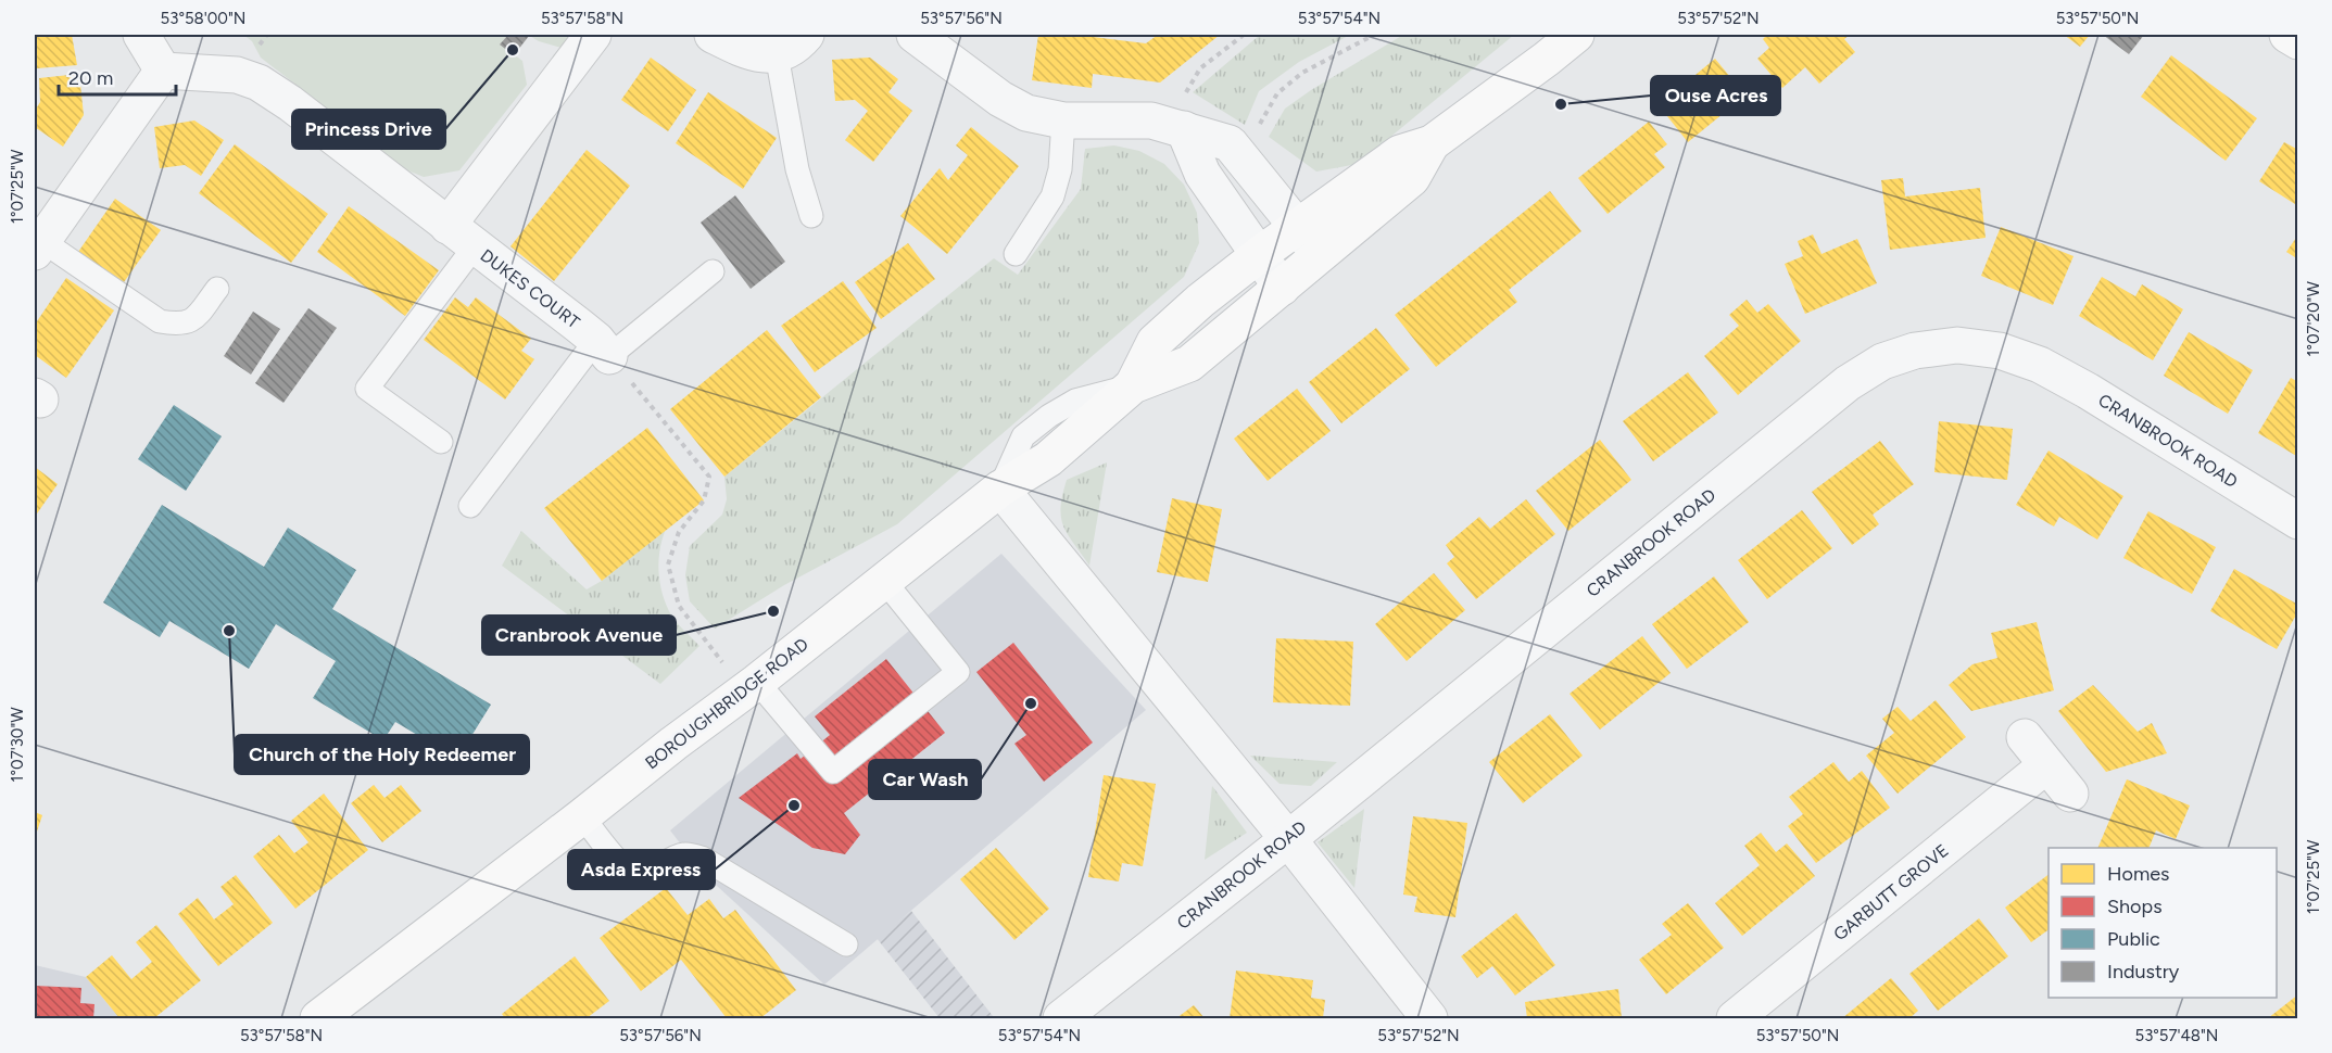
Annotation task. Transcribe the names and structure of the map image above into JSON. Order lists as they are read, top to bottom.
{
  "streets": {
    "main road": ["BOROUGHBRIDGE ROAD"],
    "street": ["DUKES COURT", "CRANBROOK ROAD", "GARBUTT GROVE"]
  },
  "places": [
    "Princess Drive",
    "Ouse Acres",
    "Cranbrook Avenue",
    "Church of the Holy Redeemer",
    "Car Wash",
    "Asda Express"
  ],
  "legend": [
    "Homes",
    "Shops",
    "Public",
    "Industry"
  ],
  "scale_bar": "20 m",
  "coordinates": [
    "53°58'00\"N",
    "53°57'58\"N",
    "53°57'56\"N",
    "53°57'54\"N",
    "53°57'52\"N",
    "53°57'50\"N",
    "1°07'25\"W",
    "1°07'20\"W",
    "1°07'30\"W",
    "53°57'48\"N"
  ]
}
